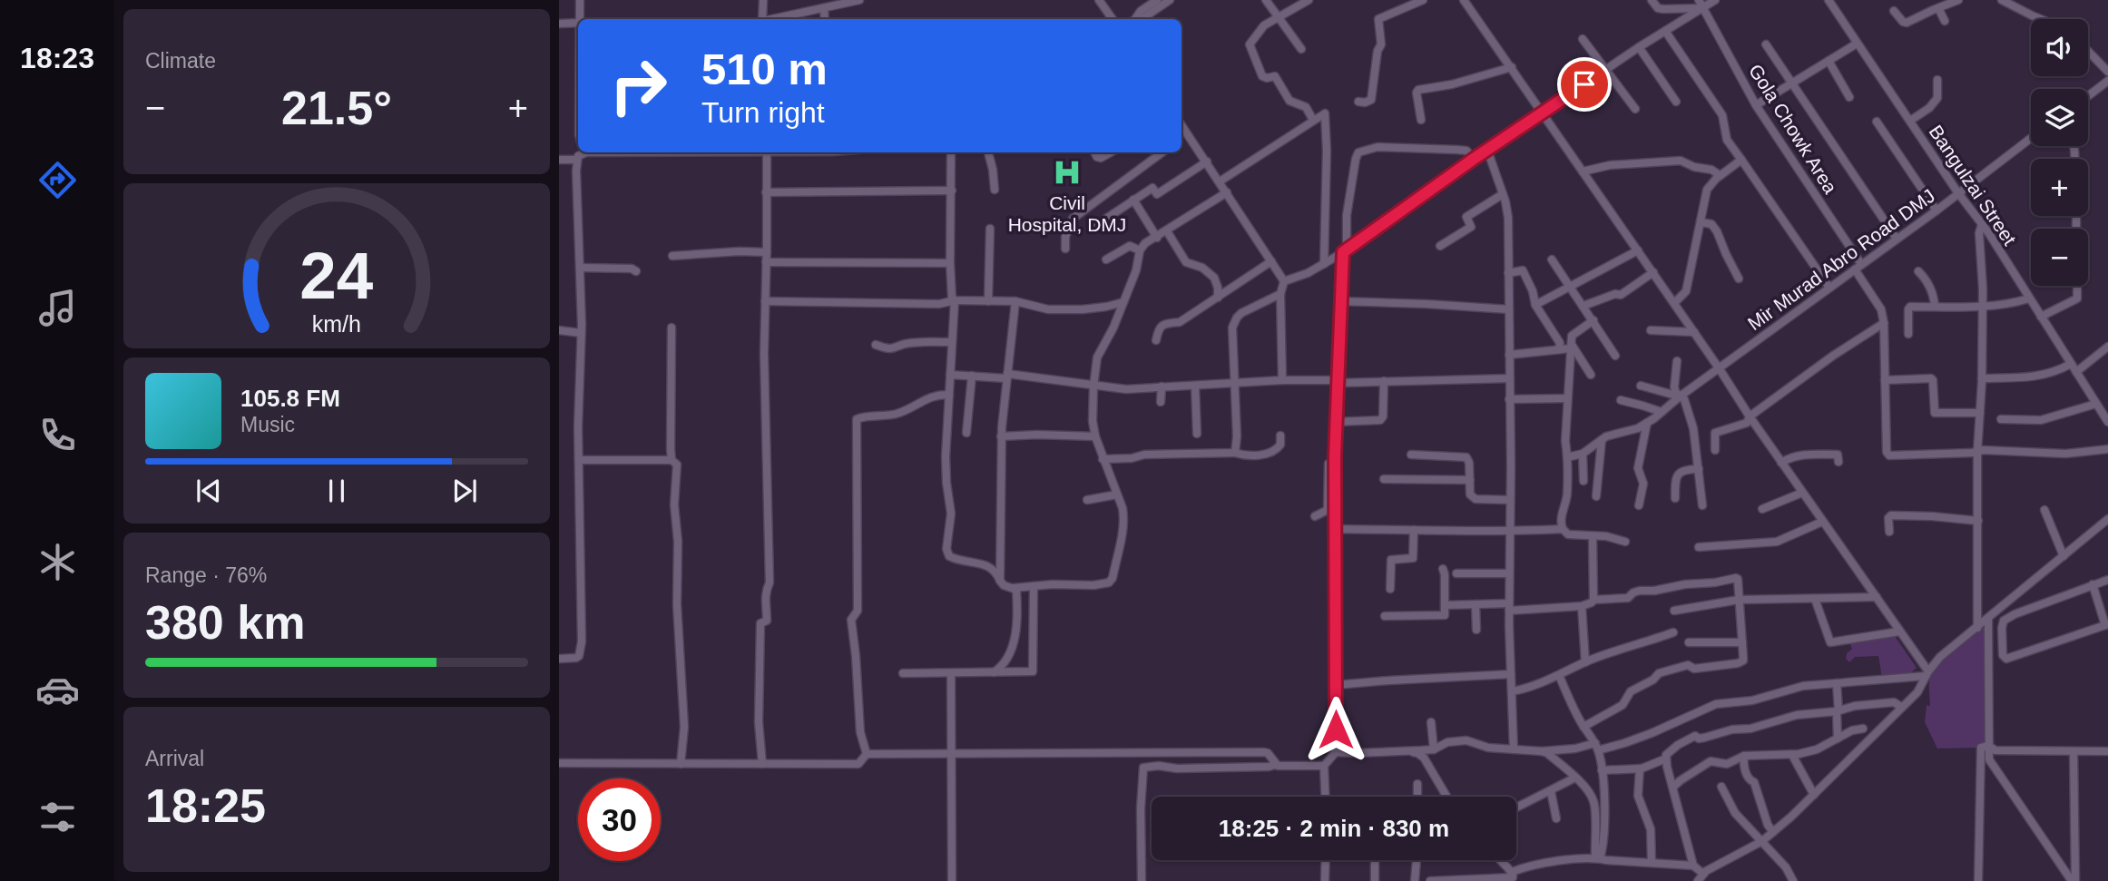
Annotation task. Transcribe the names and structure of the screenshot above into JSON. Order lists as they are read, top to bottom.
{
  "streets": {
    "street": ["Gola Chowk Area", "Bangulzai Street", "Mir Murad Abro Road DMJ"]
  },
  "crossings": [
    ["Gola Chowk Area", "Mir Murad Abro Road DMJ"],
    ["Bangulzai Street", "Mir Murad Abro Road DMJ"]
  ],
  "places": {
    "hospital": ["Civil Hospital, DMJ"]
  },
  "page": {
    "tabs": "18:23",
    "tile": [
      "Climate",
      ["Range · 76%", "380 km"],
      ["Arrival", "18:25"]
    ],
    "map_buttons": ["+", "−"],
    "turn": ["510 m", "Turn right"],
    "heat": ["−", "21.5°", "+"],
    "song": ["105.8 FM", "Music"],
    "limit": "30",
    "trip": "18:25 · 2 min · 830 m",
    "gauge": ["24", "km/h"]
  }
}
